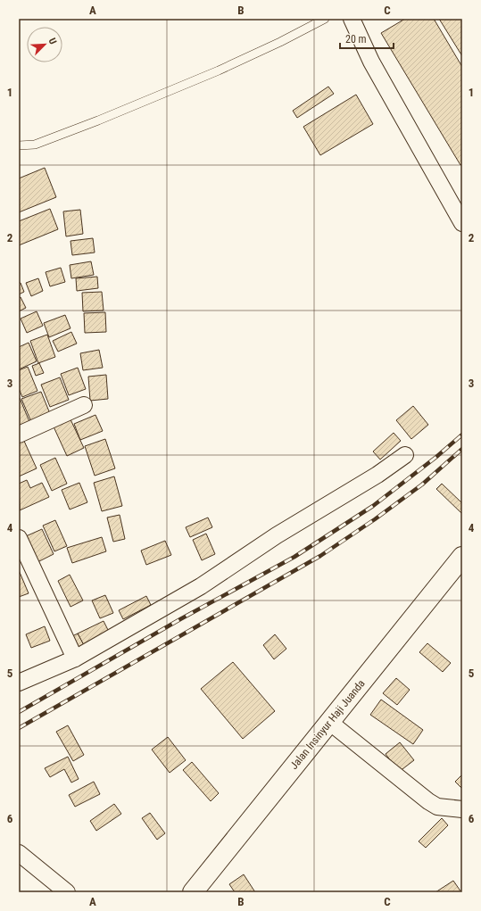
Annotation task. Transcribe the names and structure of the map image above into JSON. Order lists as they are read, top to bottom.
{
  "streets": {
    "highway": ["Jalan Insinyur Haji Juanda"]
  },
  "scale_bar": "20 m",
  "north": "top right",
  "grid": {
    "columns": ["A", "B", "C"],
    "rows": [
      "1",
      "2",
      "3",
      "4",
      "5",
      "6"
    ]
  }
}
